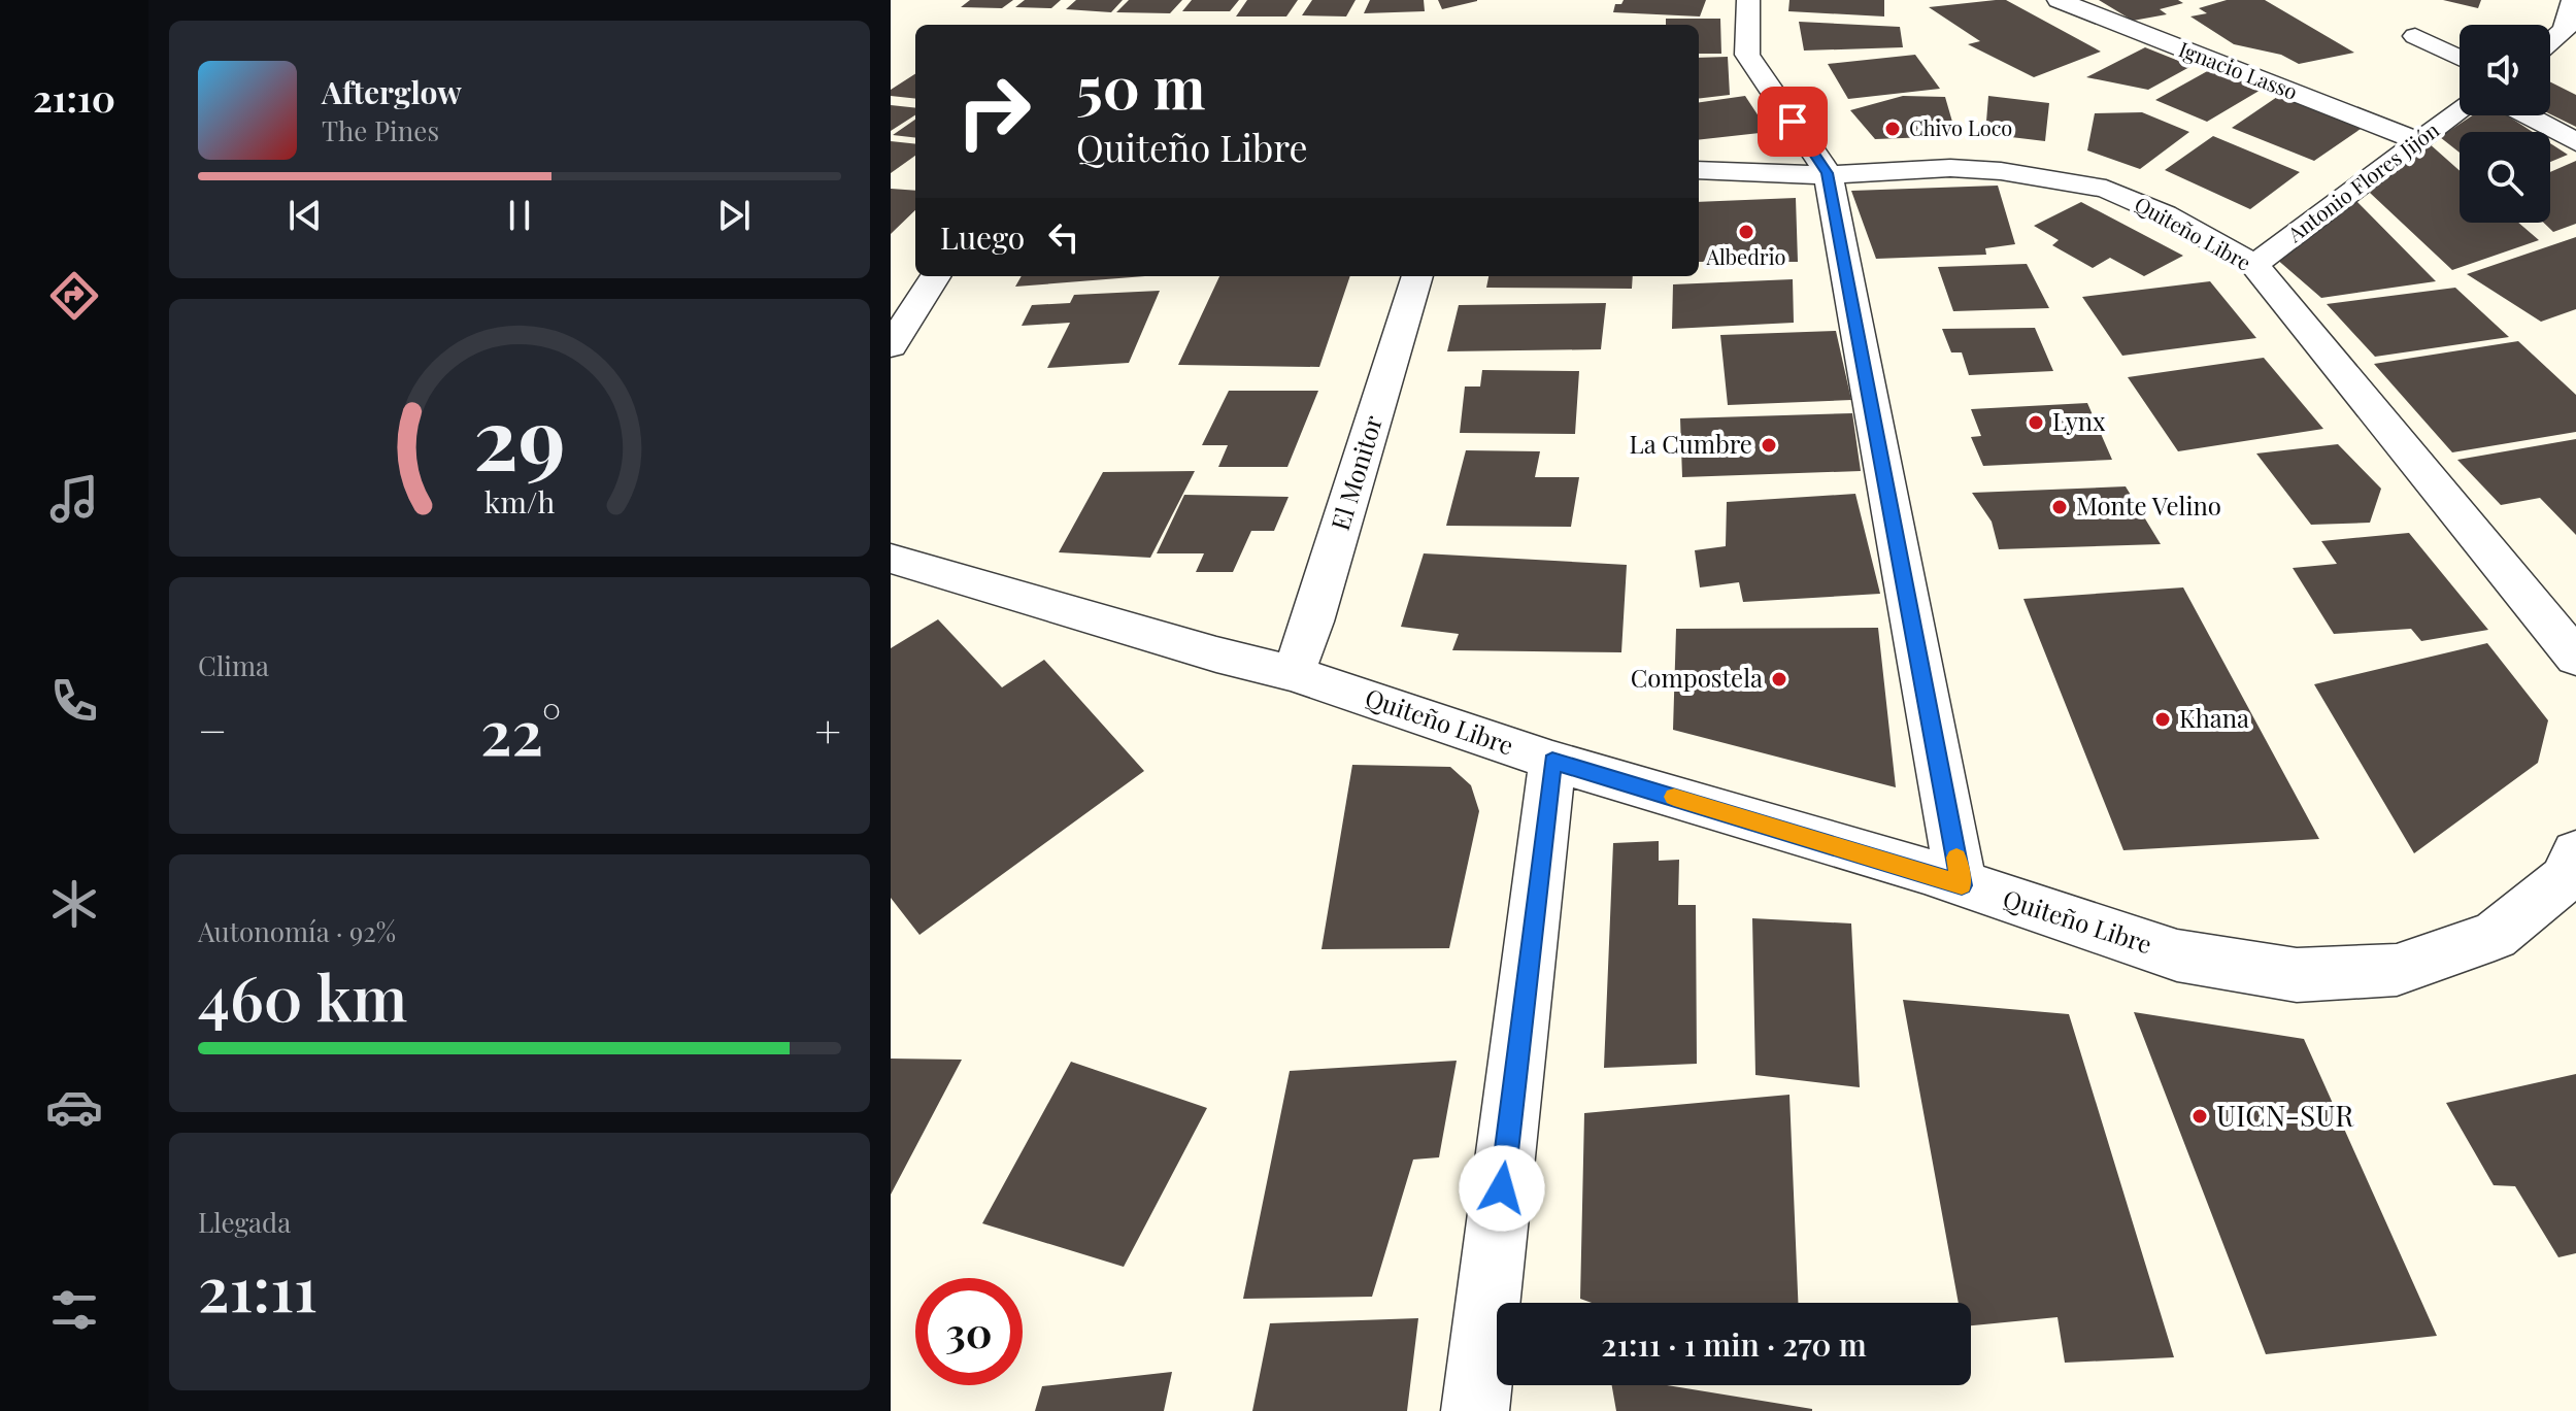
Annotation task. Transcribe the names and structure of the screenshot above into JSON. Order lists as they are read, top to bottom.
{
  "streets": {
    "street": [
      "Ignacio Lasso",
      "Antonio Flores Jijón",
      "Quiteño Libre",
      "El Monitor"
    ]
  },
  "crossings": [
    ["Ignacio Lasso", "Antonio Flores Jijón"],
    ["Antonio Flores Jijón", "Quiteño Libre"],
    ["Quiteño Libre", "El Monitor"]
  ],
  "places": [
    "Chivo Loco",
    "Albedrio",
    "Lynx",
    "La Cumbre",
    "Monte Velino",
    "Compostela",
    "Khana",
    "UICN-SUR"
  ],
  "page": {
    "tabs": "21:10",
    "turn": ["50 m", "Quiteño Libre"],
    "song": ["Afterglow", "The Pines"],
    "then": "Luego",
    "tile": [
      "Clima",
      ["Autonomía · 92%", "460 km"],
      ["Llegada", "21:11"]
    ],
    "heat": ["−", "22°", "+"],
    "limit": "30",
    "trip": "21:11 · 1 min · 270 m",
    "gauge": ["29", "km/h"]
  }
}
